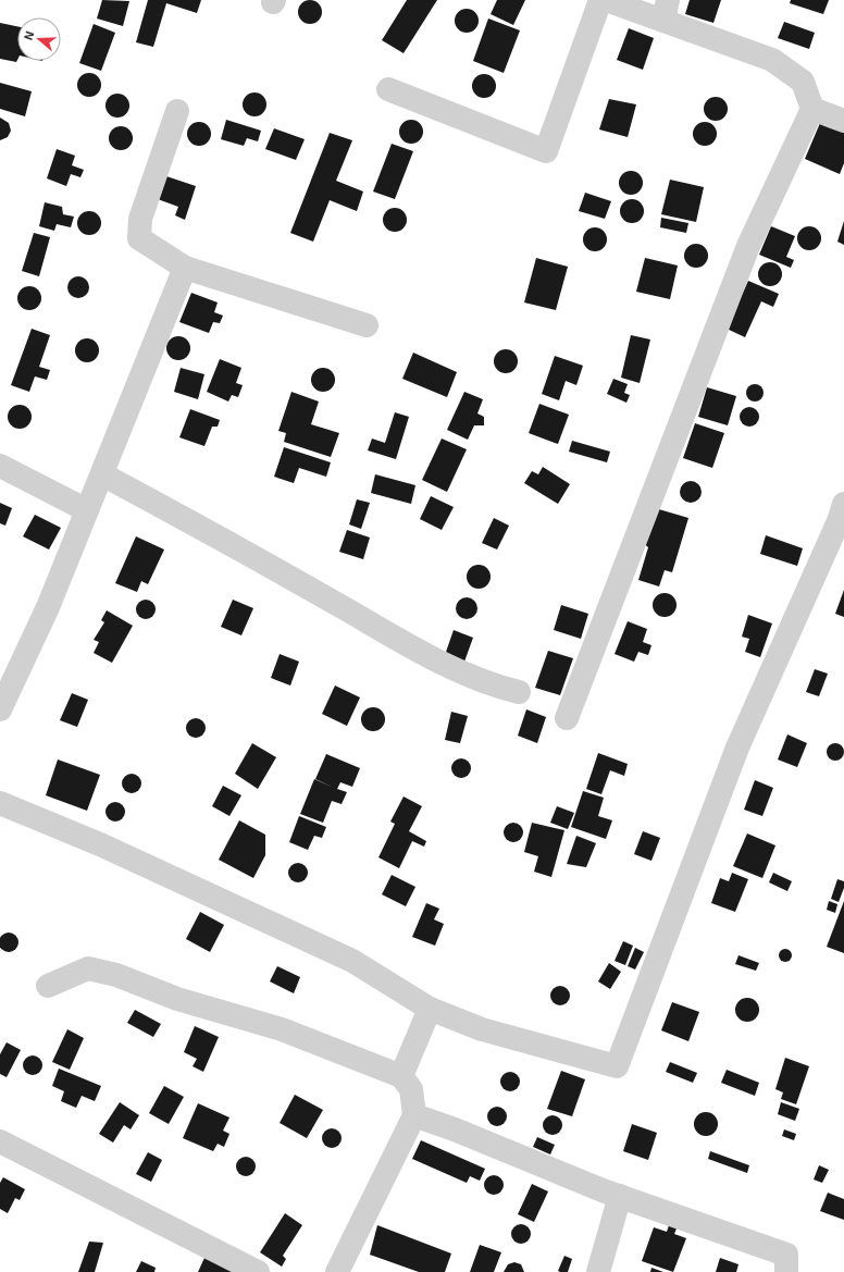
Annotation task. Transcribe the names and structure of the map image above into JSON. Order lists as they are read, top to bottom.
{
  "north": "left"
}
